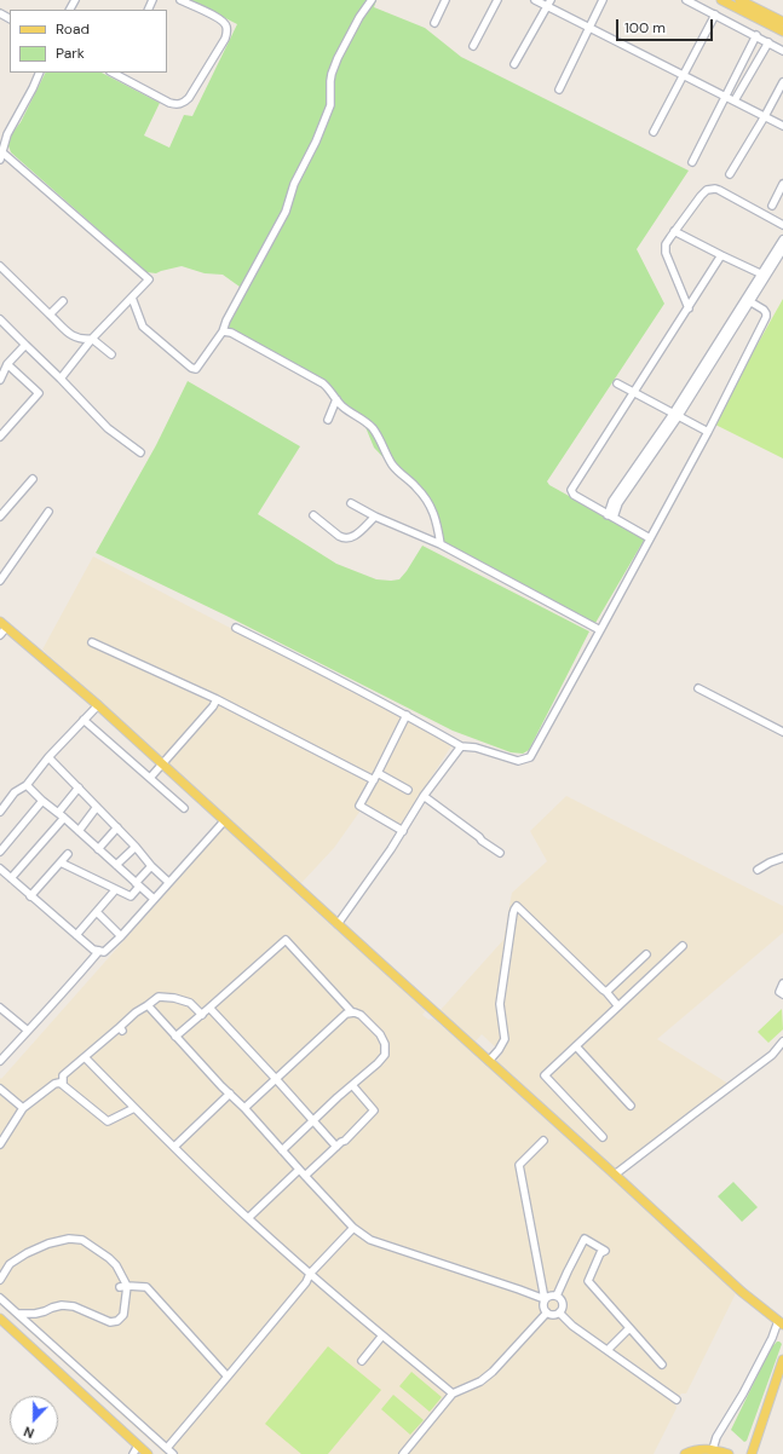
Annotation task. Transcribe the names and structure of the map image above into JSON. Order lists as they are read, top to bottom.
{
  "legend": ["Road", "Park"],
  "scale_bar": "100 m",
  "north": "bottom"
}
